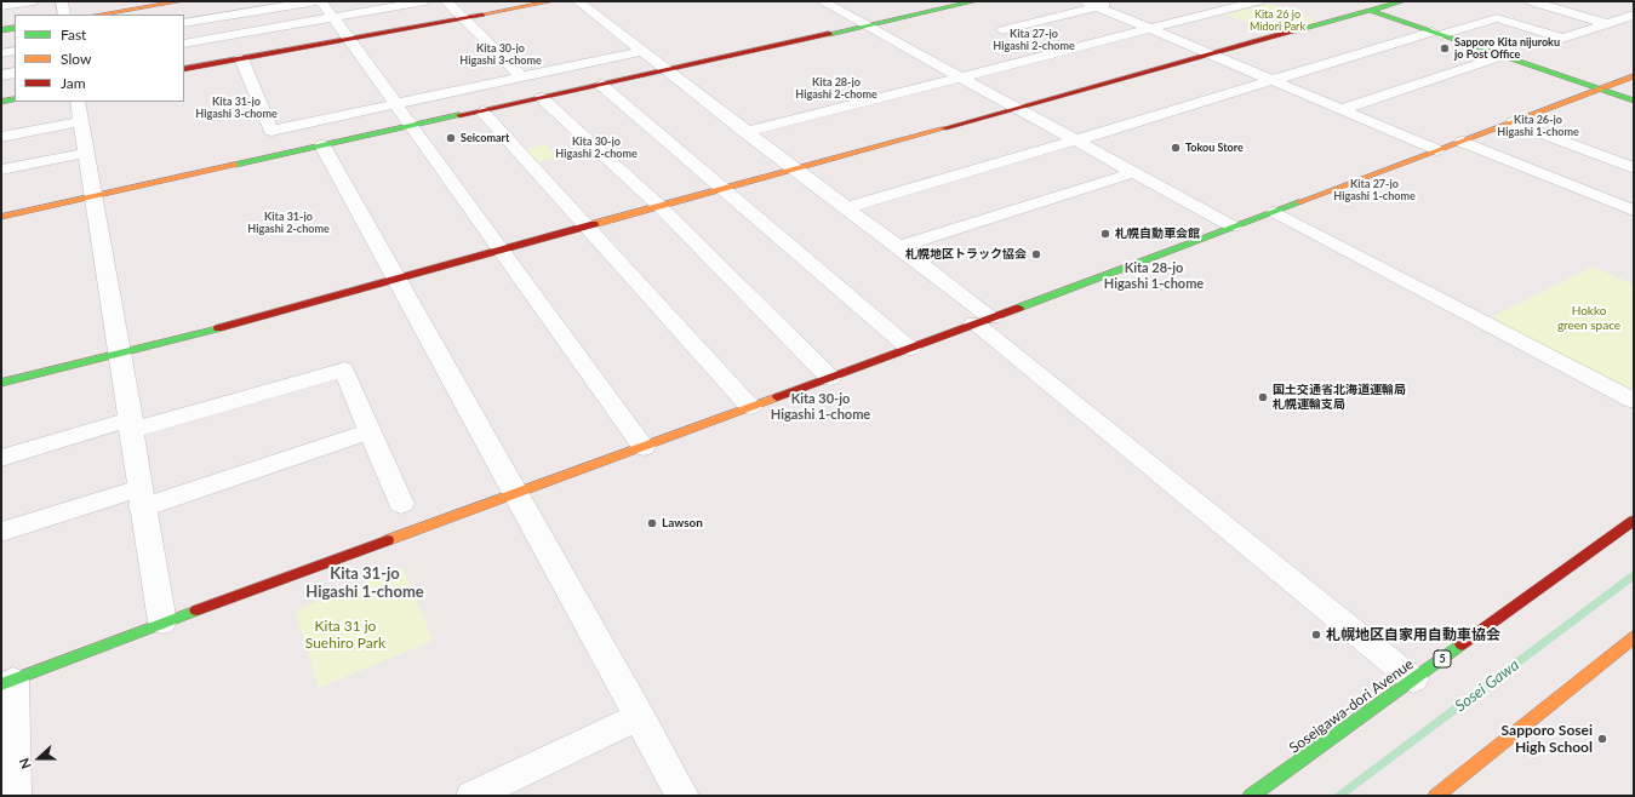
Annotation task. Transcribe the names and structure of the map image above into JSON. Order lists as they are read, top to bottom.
{
  "streets": {
    "main road": ["5", "Soseigawa-dori Avenue"]
  },
  "districts": [
    "Kita 27-jo Higashi 2-chome",
    "Kita 30-jo Higashi 3-chome",
    "Kita 28-jo Higashi 2-chome",
    "Kita 31-jo Higashi 3-chome",
    "Kita 26-jo Higashi 1-chome",
    "Kita 30-jo Higashi 2-chome",
    "Kita 27-jo Higashi 1-chome",
    "Kita 31-jo Higashi 2-chome",
    "Kita 28-jo Higashi 1-chome",
    "Kita 30-jo Higashi 1-chome",
    "Kita 31-jo Higashi 1-chome"
  ],
  "water": ["Sosei Gawa"],
  "parks": ["Kita 26 jo Midori Park", "Hokko green space", "Kita 31 jo Suehiro Park"],
  "places": [
    "Sapporo Kita nijuroku jo Post Office",
    "Seicomart",
    "Tokou Store",
    "札幌自動車会館",
    "札幌地区トラック協会",
    "国土交通省北海道運輸局 札幌運輸支局",
    "Lawson",
    "札幌地区自家用自動車協会",
    "Sapporo Sosei High School"
  ],
  "legend": ["Fast", "Slow", "Jam"],
  "north": "left"
}
